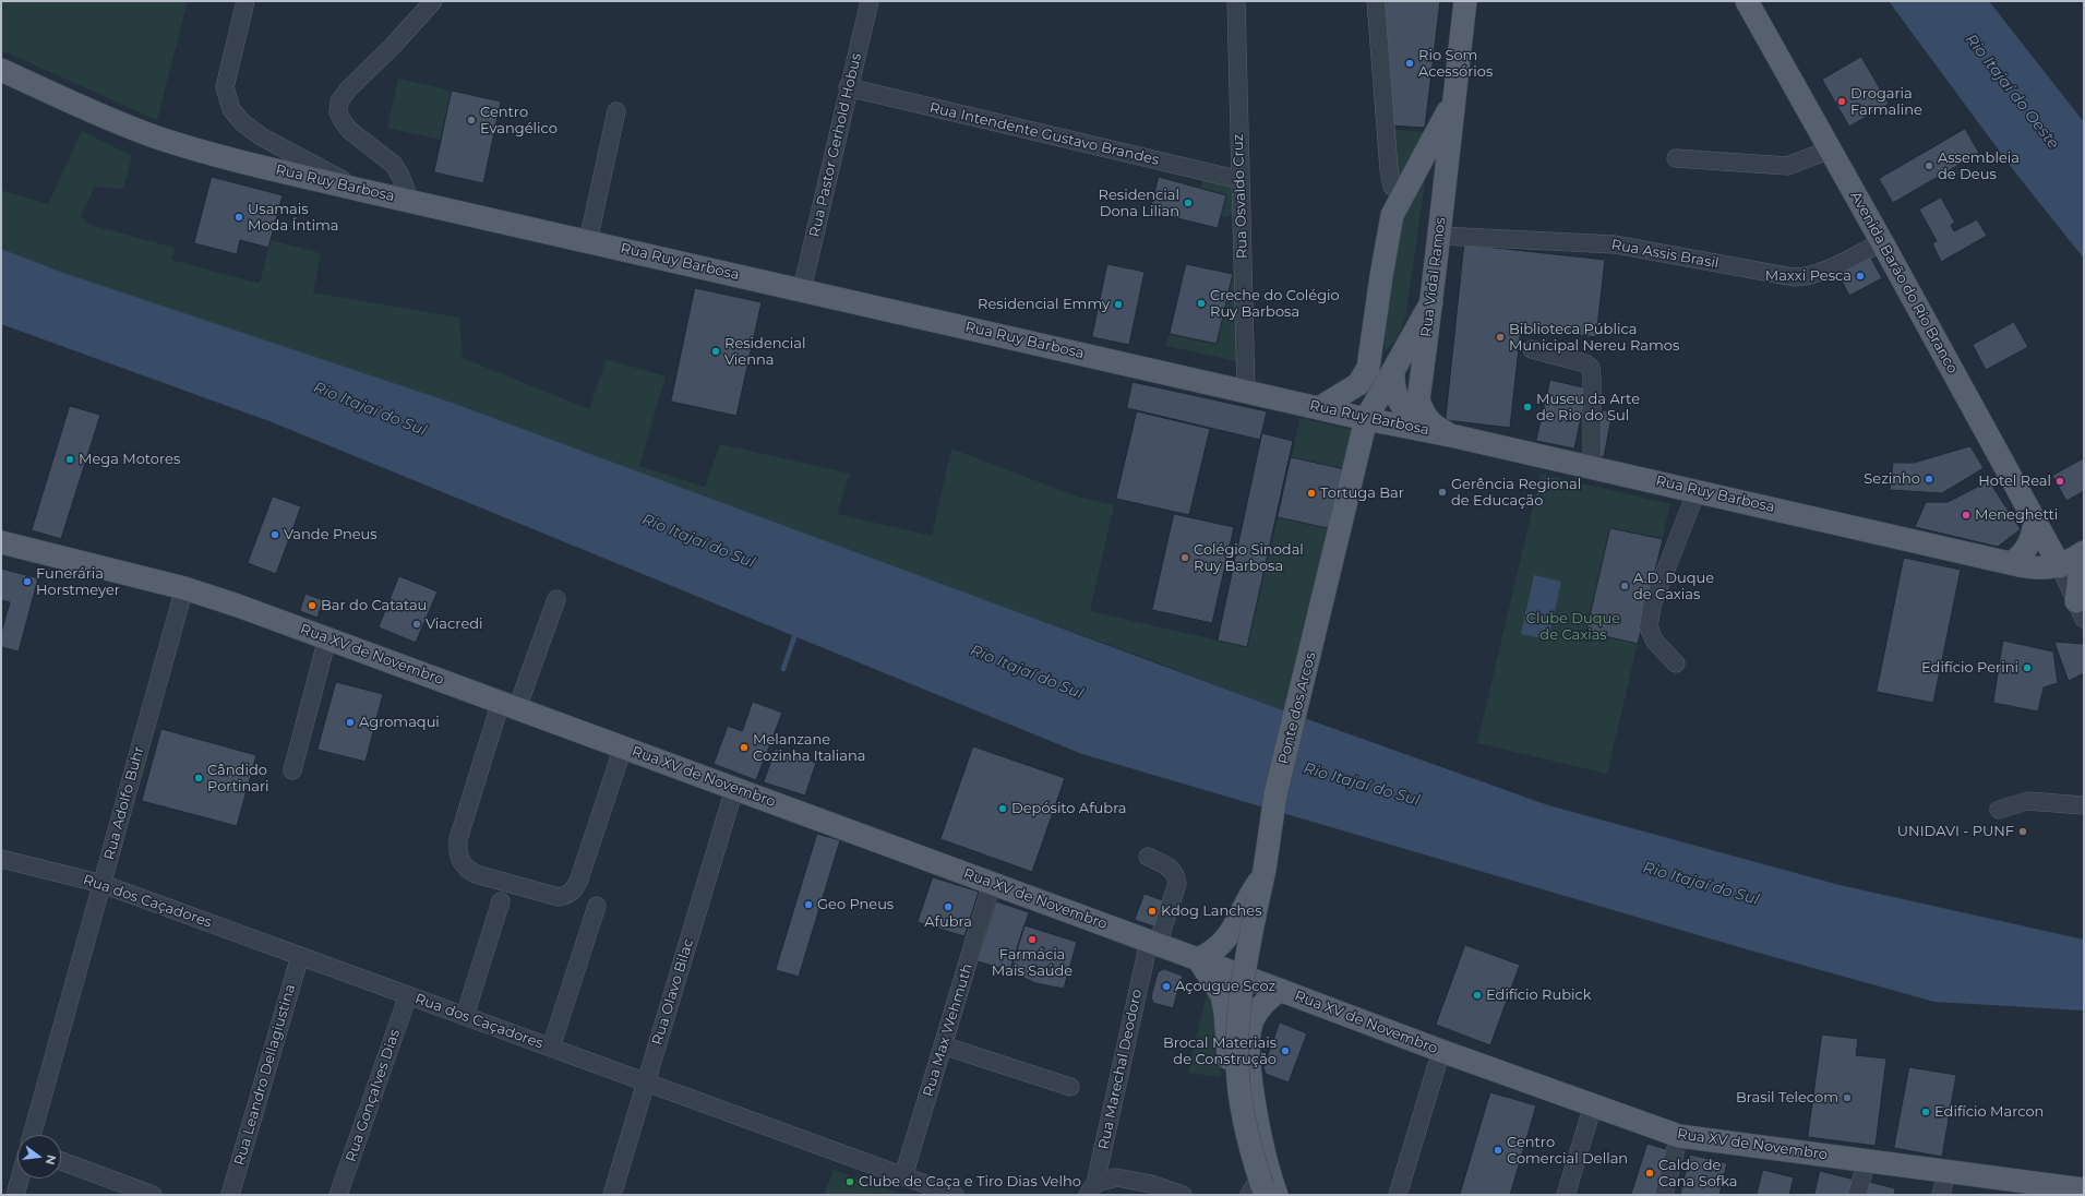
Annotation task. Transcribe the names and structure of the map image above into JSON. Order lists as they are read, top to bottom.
{
  "streets": {
    "main road": [
      "Rua Ruy Barbosa",
      "Rua Vidal Ramos",
      "Avenida Barão do Rio Branco",
      "Rua XV de Novembro",
      "Ponte dos Arcos"
    ],
    "street": [
      "Rua Intendente Gustavo Brandes",
      "Rua Pastor Gerhold Hobus",
      "Rua Osvaldo Cruz",
      "Rua Assis Brasil",
      "Rua Adolfo Buhr",
      "Rua dos Caçadores",
      "Rua Olavo Bilac",
      "Rua Max Wehmuth",
      "Rua Marechal Deodoro",
      "Rua Leandro Dellagiustina",
      "Rua Gonçalves Dias"
    ]
  },
  "crossings": [
    ["Rua Intendente Gustavo Brandes", "Rua Pastor Gerhold Hobus"],
    ["Rua Intendente Gustavo Brandes", "Rua Osvaldo Cruz"],
    ["Rua Pastor Gerhold Hobus", "Rua Ruy Barbosa"],
    ["Rua Ruy Barbosa", "Rua Osvaldo Cruz"],
    ["Rua Ruy Barbosa", "Rua Vidal Ramos"],
    ["Rua Ruy Barbosa", "Avenida Barão do Rio Branco"],
    ["Rua Ruy Barbosa", "Ponte dos Arcos"],
    ["Rua Assis Brasil", "Rua Vidal Ramos"],
    ["Rua Assis Brasil", "Avenida Barão do Rio Branco"],
    ["Rua Vidal Ramos", "Ponte dos Arcos"],
    ["Rua XV de Novembro", "Rua Adolfo Buhr"],
    ["Rua XV de Novembro", "Rua Olavo Bilac"],
    ["Rua XV de Novembro", "Rua Max Wehmuth"],
    ["Rua XV de Novembro", "Rua Marechal Deodoro"],
    ["Rua Adolfo Buhr", "Rua dos Caçadores"],
    ["Rua dos Caçadores", "Rua Olavo Bilac"],
    ["Rua dos Caçadores", "Rua Max Wehmuth"],
    ["Rua dos Caçadores", "Rua Leandro Dellagiustina"],
    ["Rua dos Caçadores", "Rua Gonçalves Dias"]
  ],
  "water": ["Rio Itajaí do Oeste", "Rio Itajaí do Sul"],
  "parks": ["Clube Duque de Caxias"],
  "places": [
    "Rio Som Acessórios",
    "Drogaria Farmaline",
    "Centro Evangélico",
    "Assembleia de Deus",
    "Residencial Dona Lilian",
    "Usamais Moda Íntima",
    "Maxxi Pesca",
    "Creche do Colégio Ruy Barbosa",
    "Residencial Emmy",
    "Biblioteca Pública Municipal Nereu Ramos",
    "Residencial Vienna",
    "Museu da Arte de Rio do Sul",
    "Mega Motores",
    "Sezinho",
    "Hotel Real",
    "Gerência Regional de Educação",
    "Tortuga Bar",
    "Meneghetti",
    "Vande Pneus",
    "Colégio Sinodal Ruy Barbosa",
    "Funerária Horstmeyer",
    "A.D. Duque de Caxias",
    "Bar do Catatau",
    "Viacredi",
    "Edifício Perini",
    "Agromaqui",
    "Melanzane Cozinha Italiana",
    "Cândido Portinari",
    "Depósito Afubra",
    "UNIDAVI - PUNF",
    "Geo Pneus",
    "Afubra",
    "Kdog Lanches",
    "Farmácia Mais Saúde",
    "Açougue Scoz",
    "Edifício Rubick",
    "Brocal Materiais de Construção",
    "Brasil Telecom",
    "Edifício Marcon",
    "Centro Comercial Dellan",
    "Caldo de Cana Sofka",
    "Clube de Caça e Tiro Dias Velho"
  ],
  "north": "right"
}
